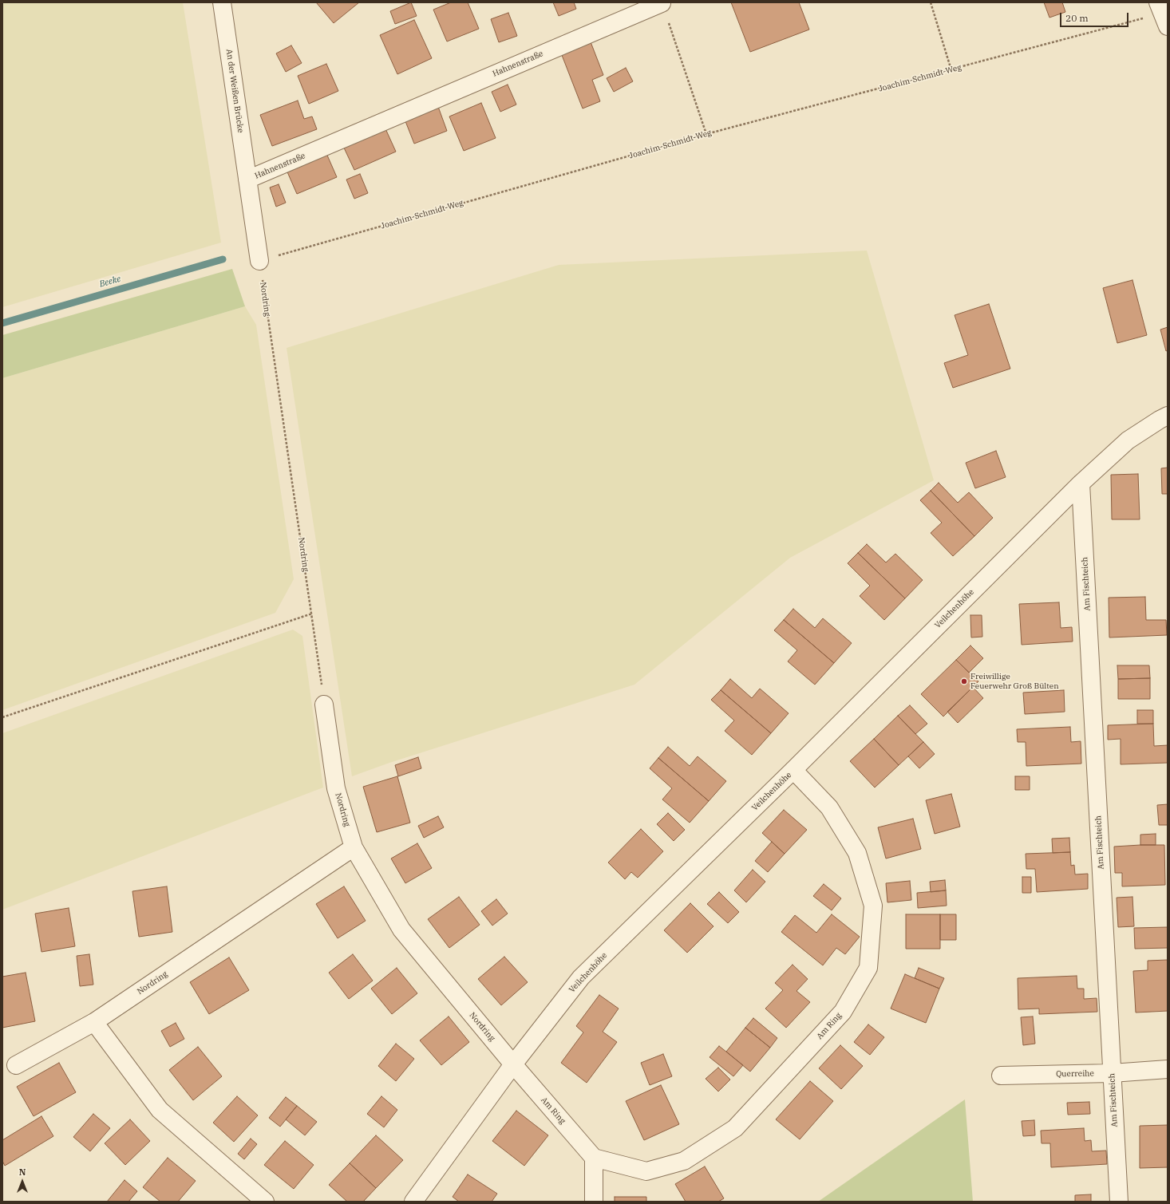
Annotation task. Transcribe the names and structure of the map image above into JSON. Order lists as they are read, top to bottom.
{
  "streets": {
    "street": [
      "Hahnenstraße",
      "An der Weißen Brücke",
      "Nordring",
      "Am Fischteich",
      "Veilchenhöhe",
      "Am Ring",
      "Querreihe"
    ],
    "path": ["Joachim-Schmidt-Weg"]
  },
  "crossings": [
    ["Hahnenstraße", "An der Weißen Brücke"],
    ["Joachim-Schmidt-Weg", "Nordring"],
    ["Nordring", "Veilchenhöhe"],
    ["Nordring", "Am Ring"],
    ["Am Fischteich", "Veilchenhöhe"],
    ["Am Fischteich", "Querreihe"],
    ["Veilchenhöhe", "Am Ring"]
  ],
  "water": ["Beeke"],
  "places": ["Freiwillige Feuerwehr Groß Bülten"],
  "scale_bar": "20 m",
  "north": "top"
}
